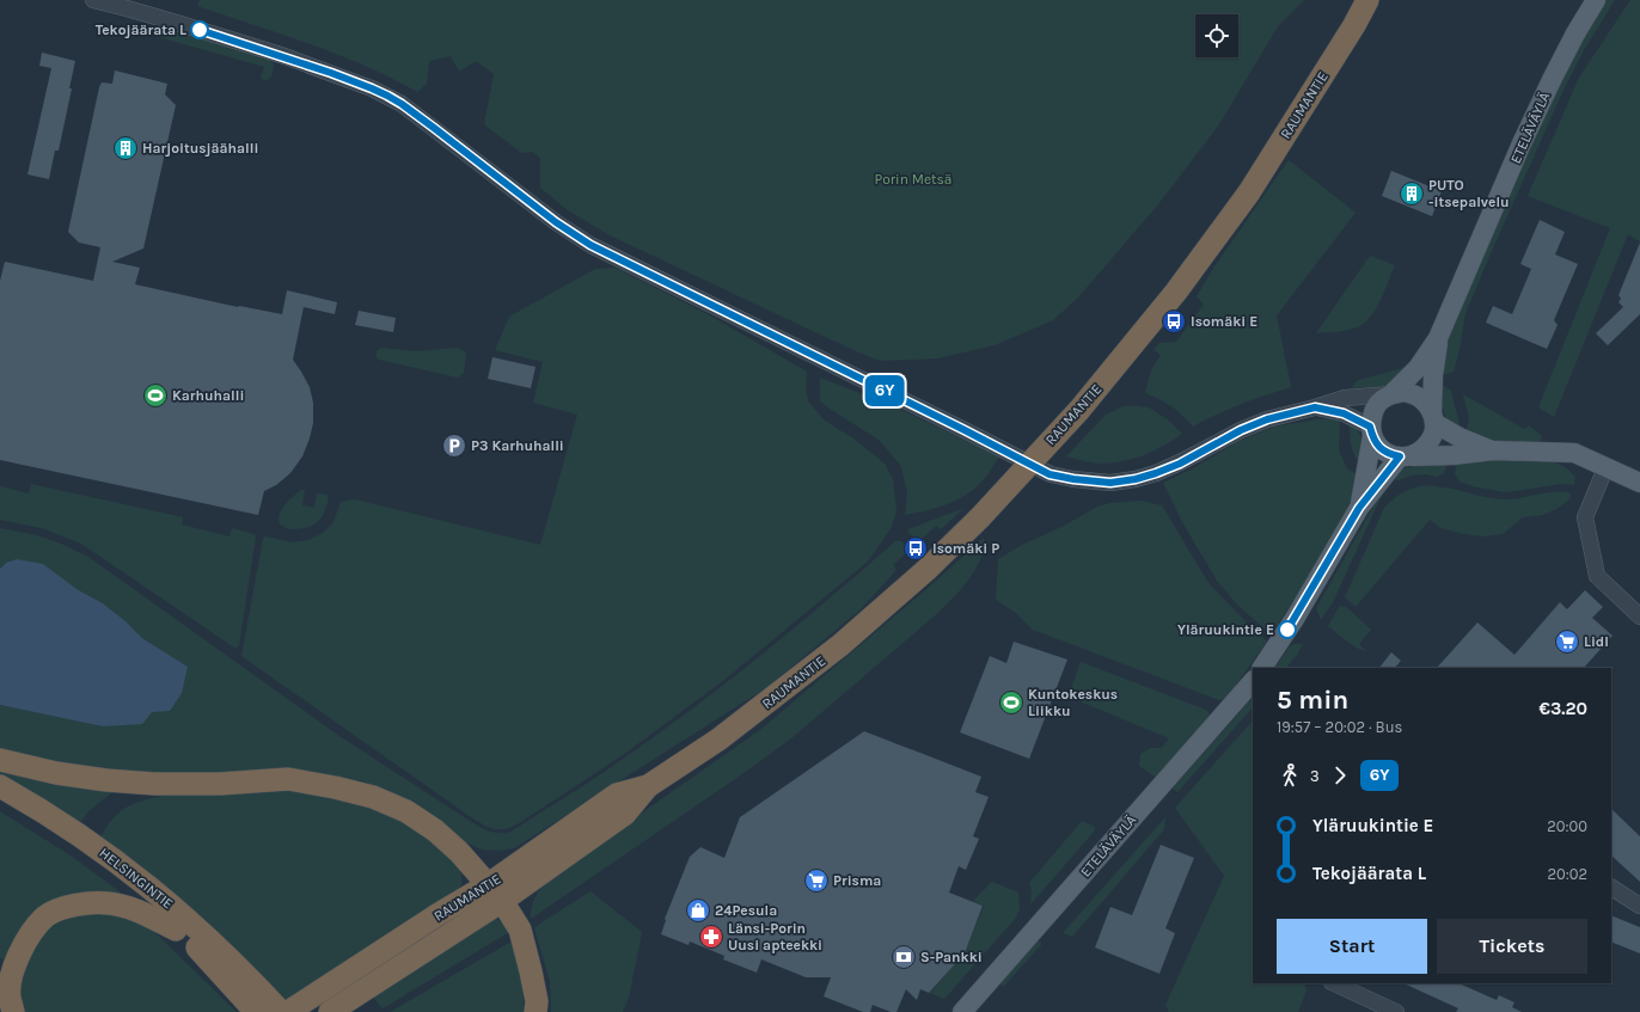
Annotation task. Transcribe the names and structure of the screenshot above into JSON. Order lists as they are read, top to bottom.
{
  "streets": {
    "highway": ["RAUMANTIE", "HELSINGINTIE"],
    "main road": ["ETELÄVÄYLÄ"]
  },
  "parks": ["Porin Metsä"],
  "places": {
    "other": ["Tekojäärata L", "Yläruukintie E"],
    "building": ["Harjoitusjäähalli", "PUTO -itsepalvelu"],
    "bus stop": ["Isomäki E", "Isomäki P"],
    "sports": ["Karhuhalli", "Kuntokeskus Liikku"],
    "parking": ["P3 Karhuhalli"],
    "supermarket": ["Lidl", "Prisma"],
    "shop": ["24Pesula"],
    "pharmacy": ["Länsi-Porin Uusi apteekki"],
    "bank": ["S-Pankki"]
  },
  "lines": ["bus line 6Y"],
  "page": {
    "on_map": "6Y",
    "heading": ["5 min", "19:57 – 20:02 · Bus", "€3.20"],
    "legs": ["3", "6Y"],
    "list": [
      {
        "name": "Yläruukintie E",
        "value": "20:00"
      },
      {
        "name": "Tekojäärata L",
        "value": "20:02"
      }
    ],
    "buttons": ["Start", "Tickets"]
  }
}
